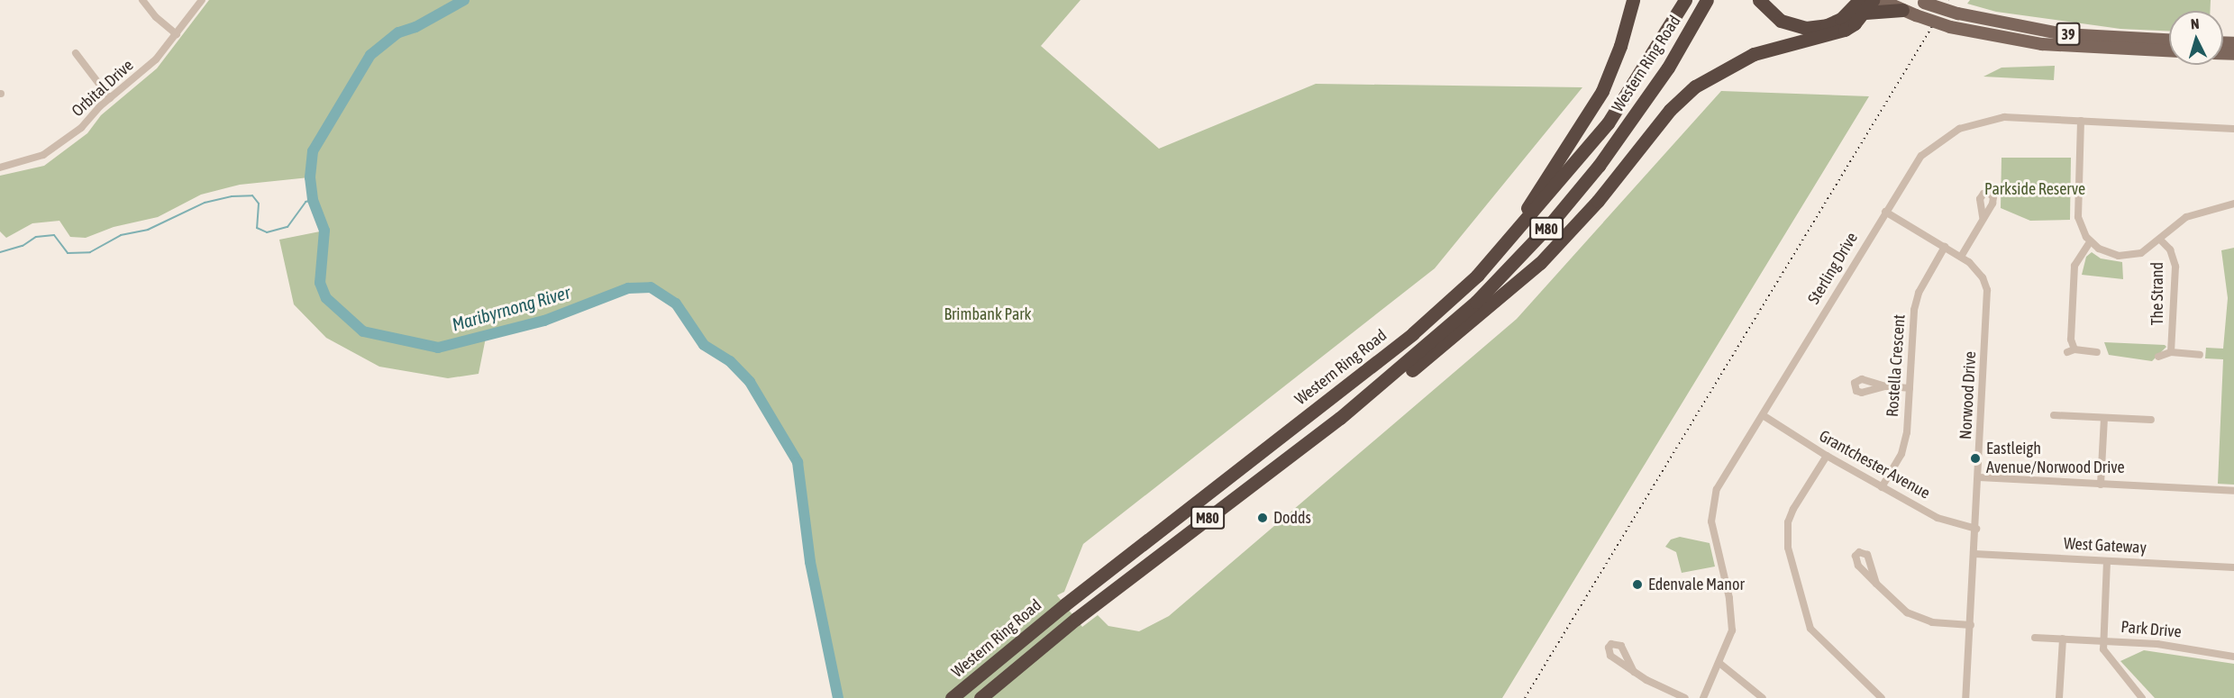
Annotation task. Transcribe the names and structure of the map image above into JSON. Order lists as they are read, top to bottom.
{
  "streets": {
    "highway": ["Western Ring Road", "M80"],
    "main road": ["39"],
    "street": [
      "Orbital Drive",
      "Sterling Drive",
      "The Strand",
      "Rostella Crescent",
      "Norwood Drive",
      "Grantchester Avenue",
      "West Gateway",
      "Park Drive"
    ]
  },
  "crossings": [
    ["Sterling Drive", "Norwood Drive"],
    ["Sterling Drive", "Grantchester Avenue"],
    ["Rostella Crescent", "Norwood Drive"],
    ["Rostella Crescent", "Grantchester Avenue"],
    ["Norwood Drive", "Grantchester Avenue"],
    ["Norwood Drive", "West Gateway"]
  ],
  "water": ["Maribyrnong River"],
  "parks": ["Parkside Reserve", "Brimbank Park"],
  "places": ["Eastleigh Avenue/Norwood Drive", "Dodds", "Edenvale Manor"],
  "north": "top"
}
